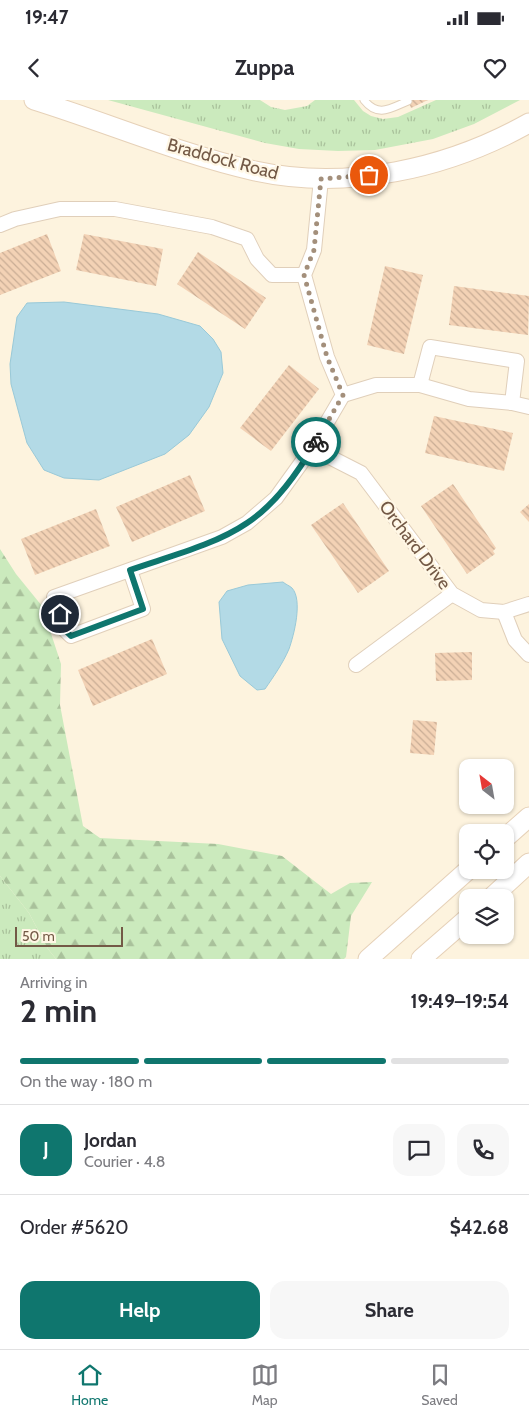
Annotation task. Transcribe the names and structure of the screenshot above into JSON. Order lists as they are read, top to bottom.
{
  "streets": {
    "street": ["Braddock Road", "Orchard Drive"]
  },
  "scale_bar": "50 m",
  "north": "top left",
  "page": {
    "status": "19:47",
    "header": "Zuppa",
    "scale": "50 m",
    "heading": ["2 min", "Arriving in", "19:49–19:54"],
    "panel": [
      "Jordan",
      "Courier · 4.8",
      "Order #5620",
      "$42.68"
    ],
    "bar": "On the way · 180 m",
    "round": "J",
    "buttons": ["Help", "Share"],
    "tabs": ["Home", "Map", "Saved"]
  }
}
